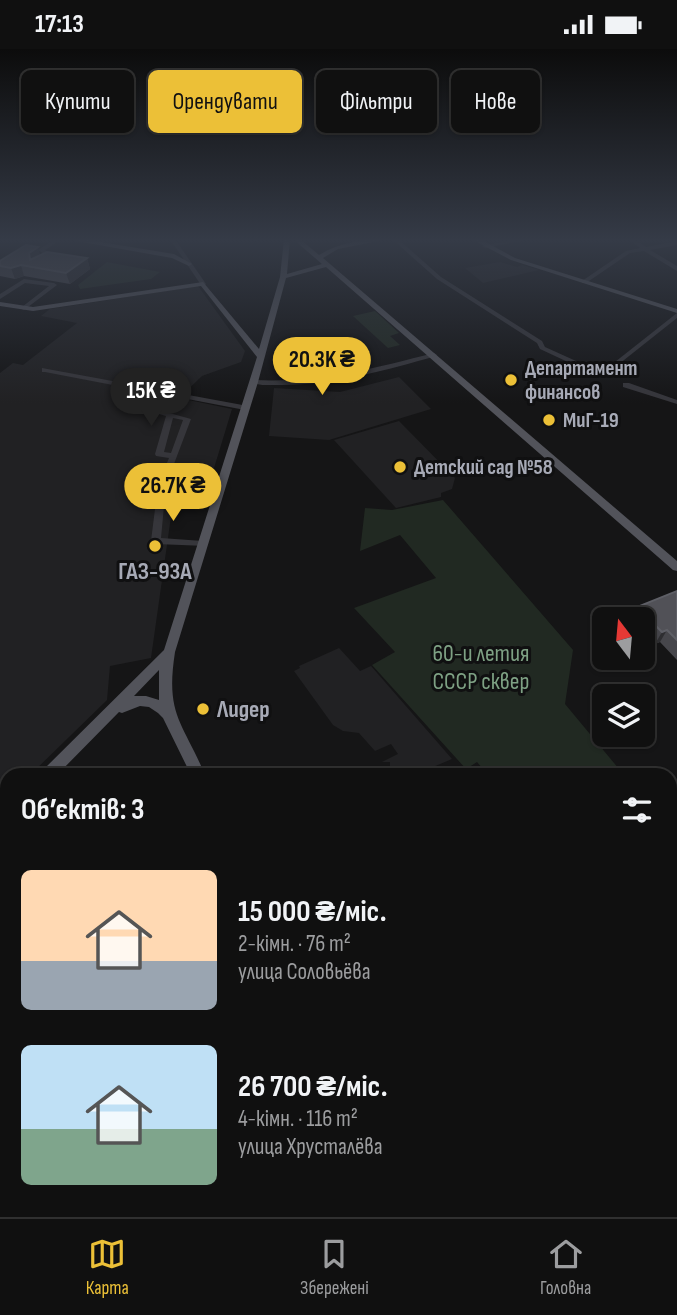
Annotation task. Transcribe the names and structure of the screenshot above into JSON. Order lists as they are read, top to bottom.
{
  "parks": ["60-и летия СССР сквер"],
  "places": [
    "Департамент финансов",
    "МиГ-19",
    "Детский сад №58",
    "ГАЗ-93А",
    "Лидер"
  ],
  "north": "top",
  "page": {
    "status": "17:13",
    "chip": [
      "Купити",
      "Орендувати",
      "Фільтри",
      "Нове"
    ],
    "price": ["20.3K ₴", "15K ₴", "26.7K ₴"],
    "heading": "Об’єктів: 3",
    "list": [
      {
        "name": "15 000 ₴/міс.",
        "note": "2-кімн. · 76 m² · улица Соловьёва"
      },
      {
        "name": "26 700 ₴/міс.",
        "note": "4-кімн. · 116 m² · улица Хрусталёва"
      }
    ],
    "tabs": ["Карта", "Збережені", "Головна"]
  }
}
